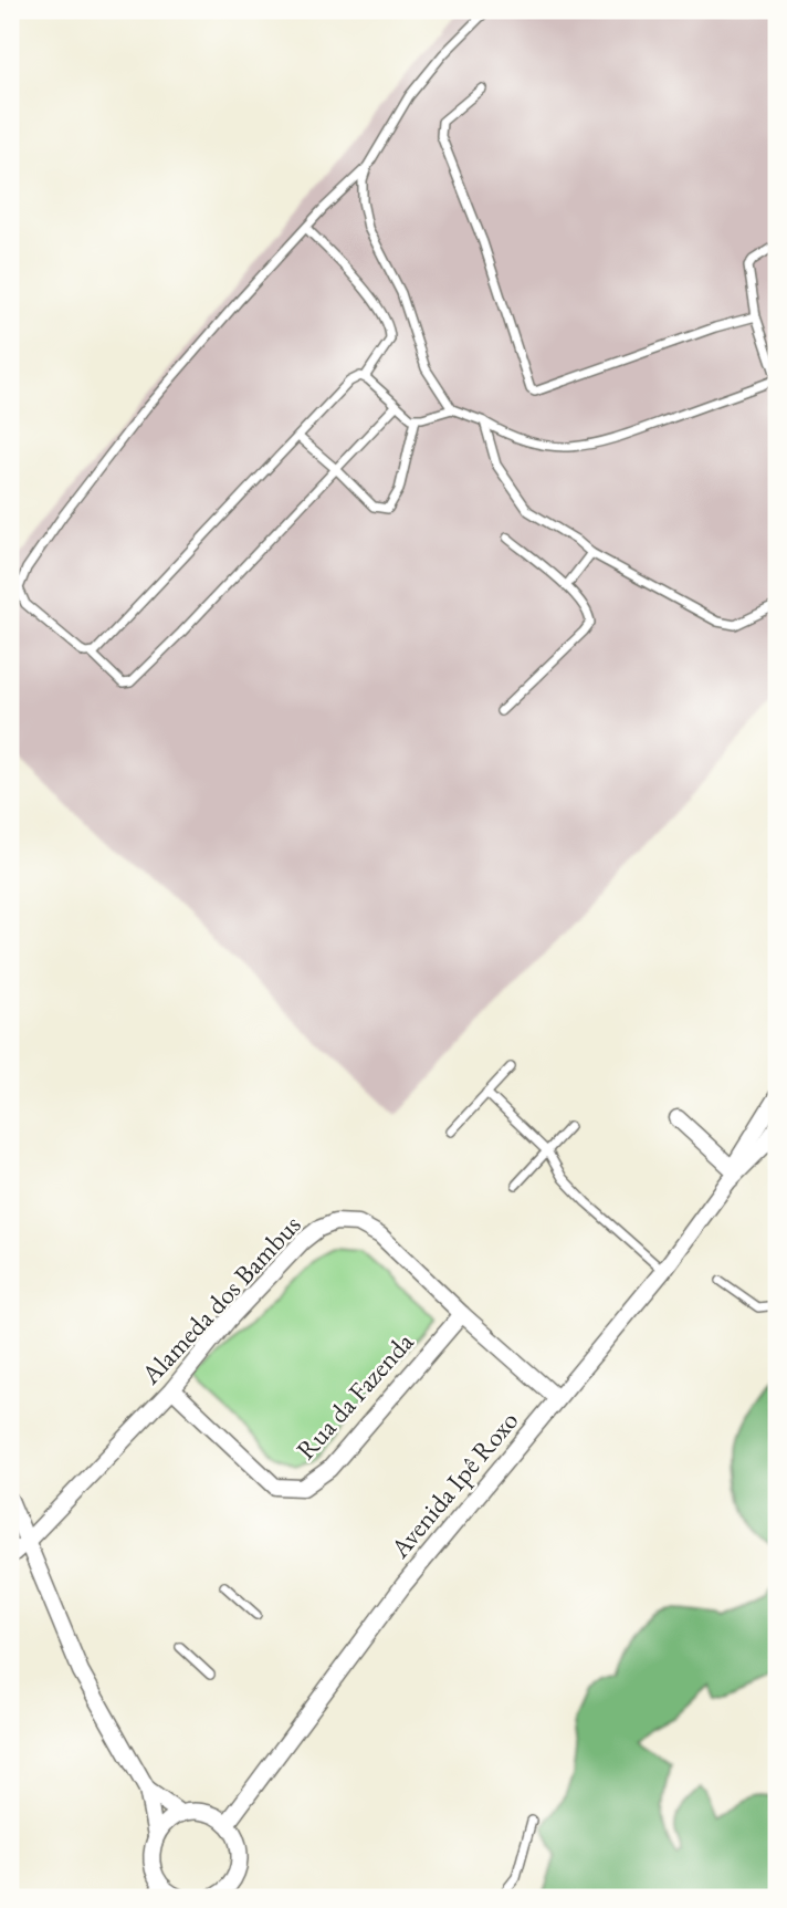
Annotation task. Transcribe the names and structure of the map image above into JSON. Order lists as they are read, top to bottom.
{
  "streets": {
    "street": ["Alameda dos Bambus", "Rua da Fazenda", "Avenida Ipê Roxo"]
  },
  "crossings": [
    ["Alameda dos Bambus", "Rua da Fazenda"],
    ["Alameda dos Bambus", "Avenida Ipê Roxo"]
  ]
}
